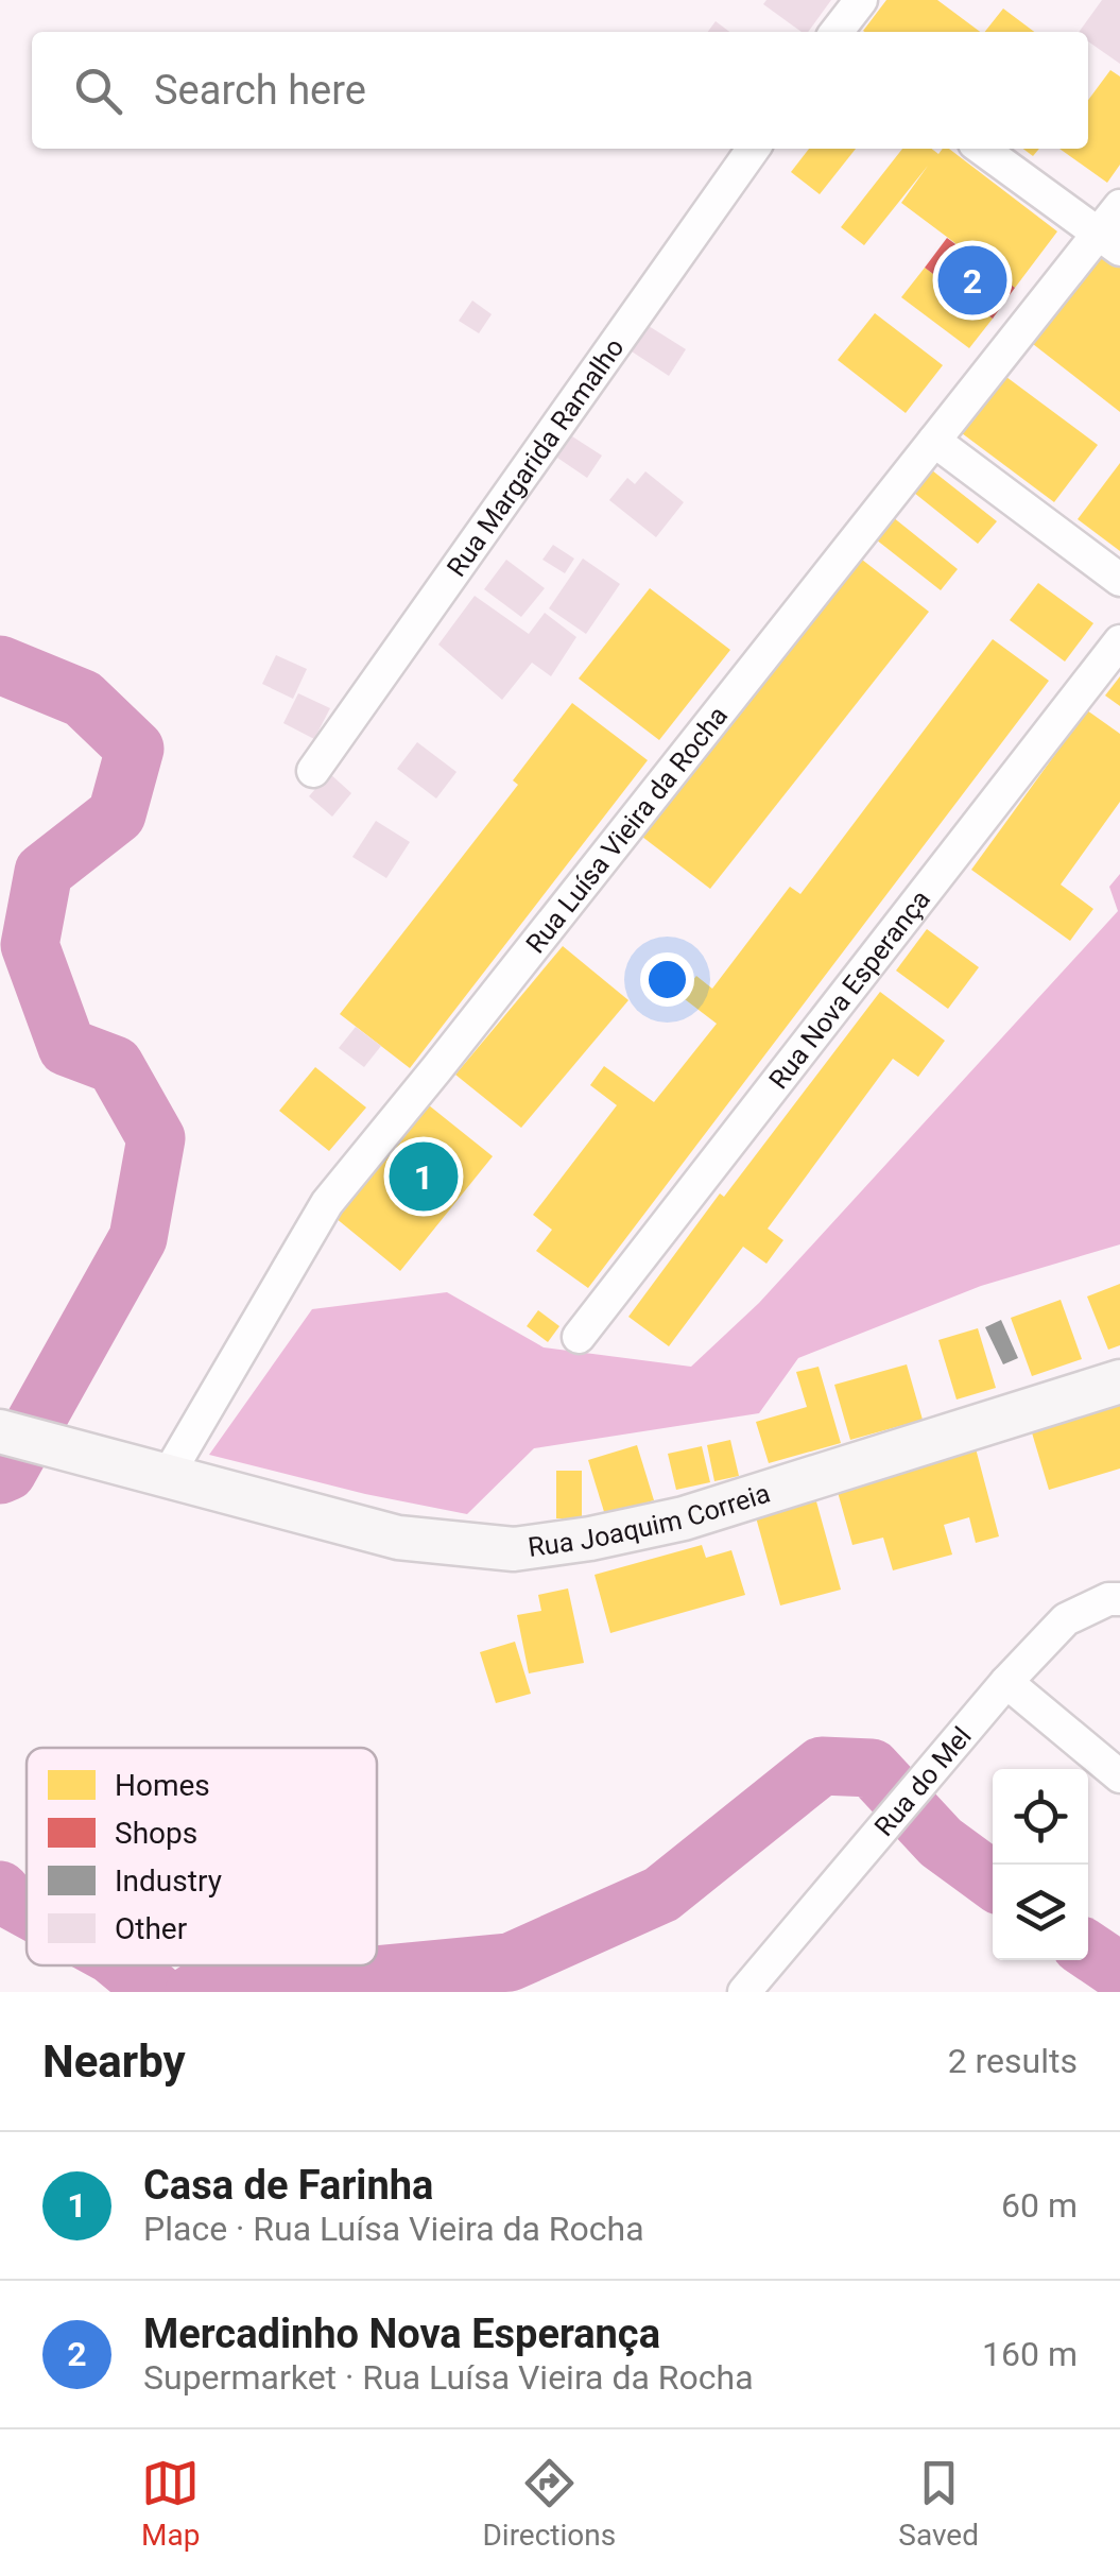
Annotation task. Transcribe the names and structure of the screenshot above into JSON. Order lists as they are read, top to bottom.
{
  "streets": {
    "street": [
      "Rua Margarida Ramalho",
      "Rua Luísa Vieira da Rocha",
      "Rua Nova Esperança",
      "Rua Joaquim Correia",
      "Rua do Mel"
    ]
  },
  "crossings": [
    ["Rua Luísa Vieira da Rocha", "Rua Joaquim Correia"]
  ],
  "legend": [
    "Homes",
    "Shops",
    "Industry",
    "Other"
  ],
  "page": {
    "search": "Search here",
    "pins": ["2", "1"],
    "heading": ["Nearby", "2 results"],
    "list": [
      {
        "mark": "1",
        "name": "Casa de Farinha",
        "note": "Place · Rua Luísa Vieira da Rocha",
        "value": "60 m"
      },
      {
        "mark": "2",
        "name": "Mercadinho Nova Esperança",
        "note": "Supermarket · Rua Luísa Vieira da Rocha",
        "value": "160 m"
      }
    ],
    "nav": ["Map", "Directions", "Saved"]
  }
}
